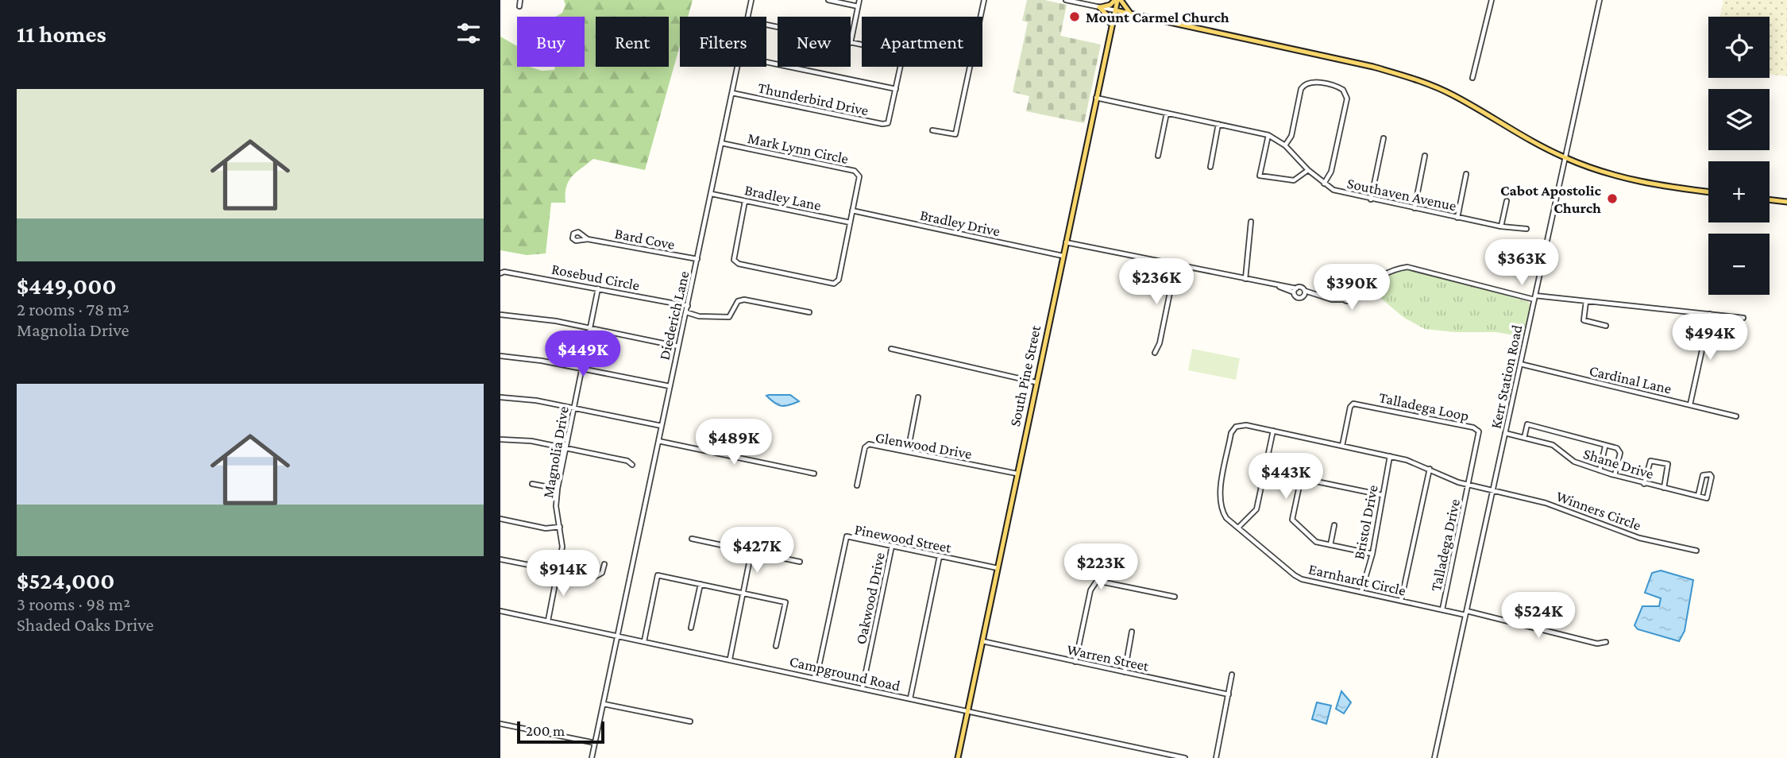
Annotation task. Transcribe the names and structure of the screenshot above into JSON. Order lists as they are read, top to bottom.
{
  "streets": {
    "main road": ["South Pine Street"],
    "street": [
      "Thunderbird Drive",
      "Mark Lynn Circle",
      "Southaven Avenue",
      "Bradley Lane",
      "Bradley Drive",
      "Bard Cove",
      "Rosebud Circle",
      "Diederich Lane",
      "Kerr Station Road",
      "Cardinal Lane",
      "Talladega Loop",
      "Glenwood Drive",
      "Magnolia Drive",
      "Shane Drive",
      "Winners Circle",
      "Bristol Drive",
      "Pinewood Street",
      "Talladega Drive",
      "Earnhardt Circle",
      "Oakwood Drive",
      "Warren Street",
      "Campground Road"
    ]
  },
  "crossings": [
    ["Thunderbird Drive", "Diederich Lane"],
    ["Mark Lynn Circle", "Bradley Lane"],
    ["Mark Lynn Circle", "Bradley Drive"],
    ["Mark Lynn Circle", "Diederich Lane"],
    ["Southaven Avenue", "South Pine Street"],
    ["Bradley Lane", "Diederich Lane"],
    ["Bradley Drive", "South Pine Street"],
    ["Bard Cove", "Diederich Lane"],
    ["Rosebud Circle", "Diederich Lane"],
    ["Rosebud Circle", "Magnolia Drive"],
    ["Diederich Lane", "Campground Road"],
    ["South Pine Street", "Glenwood Drive"],
    ["South Pine Street", "Pinewood Street"],
    ["South Pine Street", "Warren Street"],
    ["South Pine Street", "Campground Road"],
    ["Kerr Station Road", "Cardinal Lane"],
    ["Kerr Station Road", "Shane Drive"],
    ["Kerr Station Road", "Winners Circle"],
    ["Kerr Station Road", "Earnhardt Circle"],
    ["Talladega Loop", "Talladega Drive"],
    ["Talladega Loop", "Earnhardt Circle"],
    ["Magnolia Drive", "Campground Road"],
    ["Winners Circle", "Earnhardt Circle"],
    ["Bristol Drive", "Earnhardt Circle"],
    ["Pinewood Street", "Oakwood Drive"],
    ["Pinewood Street", "Campground Road"],
    ["Talladega Drive", "Earnhardt Circle"],
    ["Oakwood Drive", "Campground Road"]
  ],
  "places": ["Mount Carmel Church", "Cabot Apostolic Church"],
  "scale_bar": "200 m",
  "page": {
    "heading": "11 homes",
    "map_buttons": ["+", "−"],
    "chip": [
      "Buy",
      "Rent",
      "Filters",
      "New",
      "Apartment"
    ],
    "list": [
      {
        "name": "$449,000",
        "note": "2 rooms · 78 m² · Magnolia Drive"
      },
      {
        "name": "$524,000",
        "note": "3 rooms · 98 m² · Shaded Oaks Drive"
      }
    ],
    "price": [
      "$363K",
      "$236K",
      "$390K",
      "$494K",
      "$449K",
      "$489K",
      "$443K",
      "$427K",
      "$223K",
      "$914K",
      "$524K"
    ],
    "scale": "200 m"
  }
}
